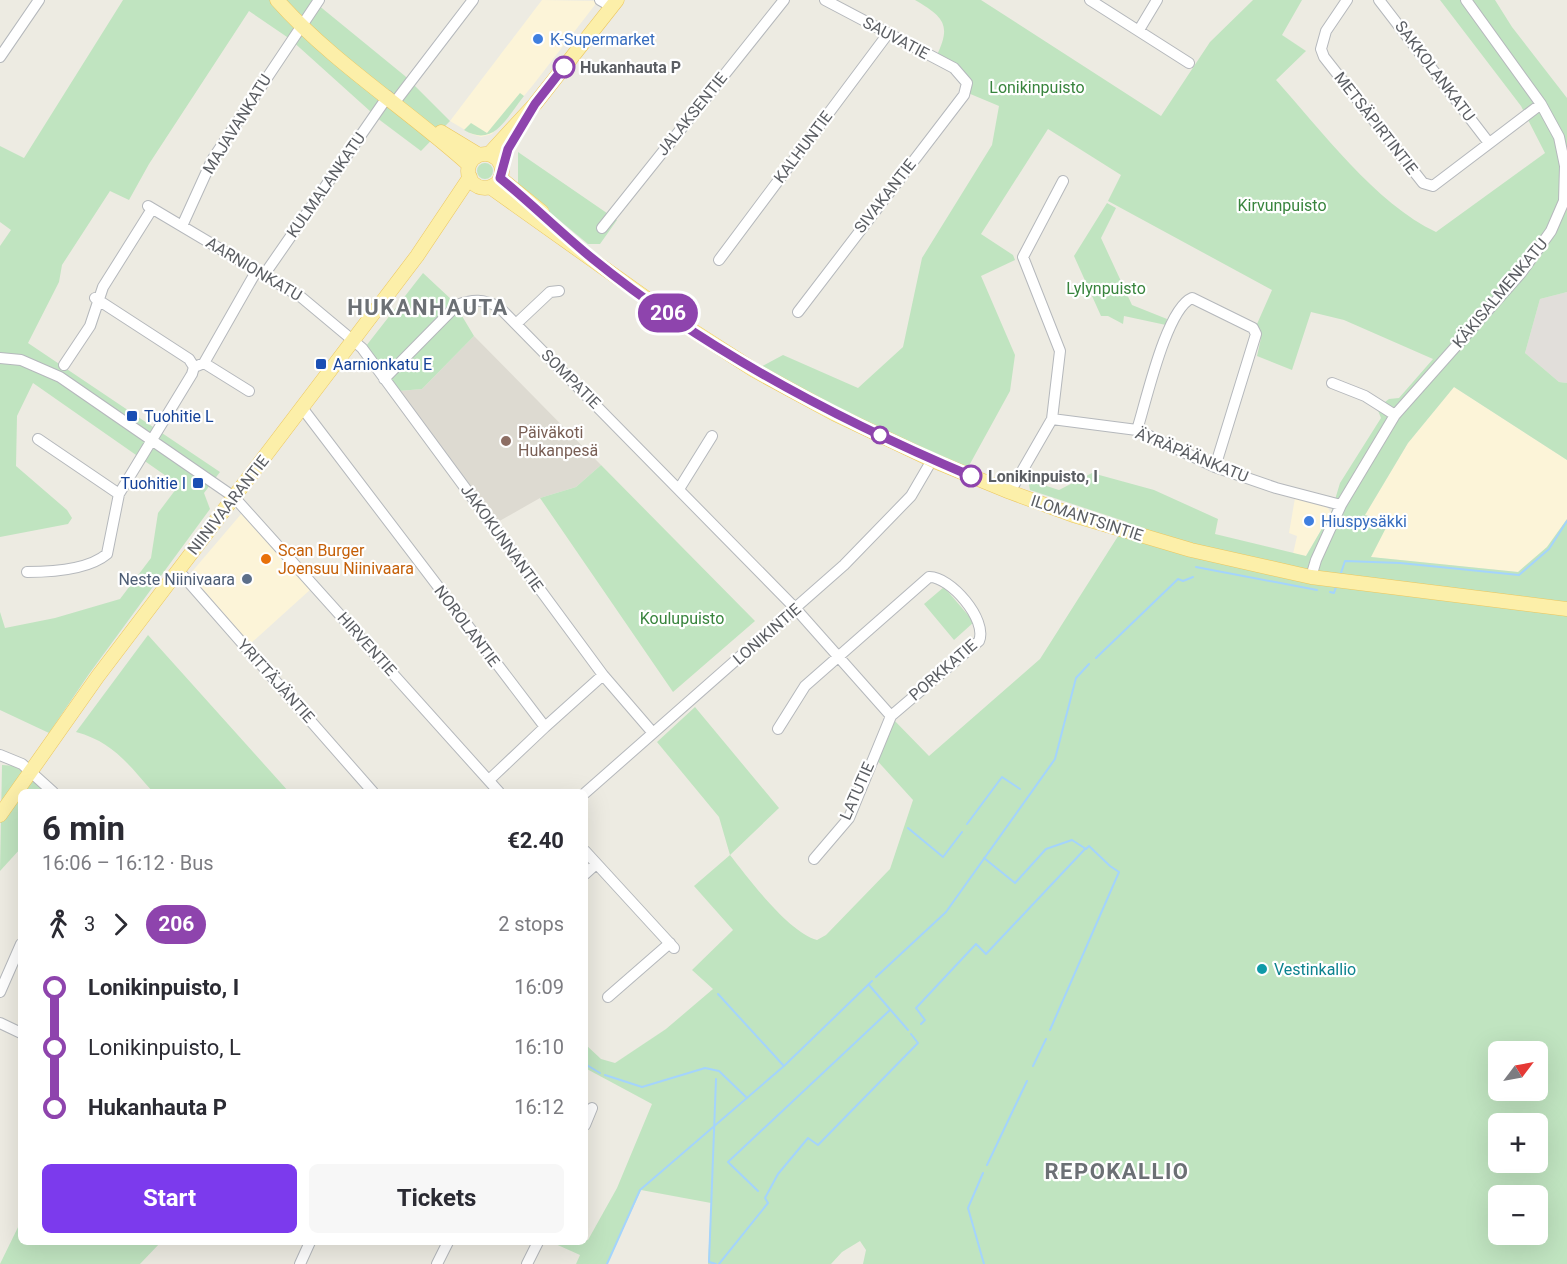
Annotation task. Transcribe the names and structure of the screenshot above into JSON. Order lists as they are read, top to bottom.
{
  "streets": {
    "main road": ["NIINIVAARANTIE", "ILOMANTSINTIE"],
    "street": [
      "SAUVATIE",
      "SAKKOLANKATU",
      "JALAKSENTIE",
      "METSÄPIRTINTIE",
      "MAJAVANKATU",
      "KALHUNTIE",
      "KULMALANKATU",
      "SIVAKANTIE",
      "AARNIONKATU",
      "KÄKISALMENKATU",
      "SOMPATIE",
      "ÄYRÄPÄÄNKATU",
      "JAKOKUNNANTIE",
      "NOROLANTIE",
      "LONIKINTIE",
      "HIRVENTIE",
      "PORKKATIE",
      "YRITTÄJÄNTIE",
      "LATUTIE"
    ]
  },
  "crossings": [
    ["SAUVATIE", "KALHUNTIE"],
    ["SAUVATIE", "SIVAKANTIE"],
    ["SAKKOLANKATU", "METSÄPIRTINTIE"],
    ["METSÄPIRTINTIE", "KÄKISALMENKATU"],
    ["MAJAVANKATU", "AARNIONKATU"],
    ["MAJAVANKATU", "ILOMANTSINTIE"],
    ["KULMALANKATU", "AARNIONKATU"],
    ["KULMALANKATU", "ILOMANTSINTIE"],
    ["KULMALANKATU", "HIRVENTIE"],
    ["AARNIONKATU", "NIINIVAARANTIE"],
    ["AARNIONKATU", "JAKOKUNNANTIE"],
    ["KÄKISALMENKATU", "ÄYRÄPÄÄNKATU"],
    ["KÄKISALMENKATU", "ILOMANTSINTIE"],
    ["SOMPATIE", "JAKOKUNNANTIE"],
    ["SOMPATIE", "LONIKINTIE"],
    ["NIINIVAARANTIE", "ILOMANTSINTIE"],
    ["NIINIVAARANTIE", "JAKOKUNNANTIE"],
    ["NIINIVAARANTIE", "NOROLANTIE"],
    ["NIINIVAARANTIE", "HIRVENTIE"],
    ["NIINIVAARANTIE", "YRITTÄJÄNTIE"],
    ["ILOMANTSINTIE", "LONIKINTIE"],
    ["JAKOKUNNANTIE", "LONIKINTIE"],
    ["PORKKATIE", "LATUTIE"]
  ],
  "districts": ["HUKANHAUTA", "REPOKALLIO"],
  "parks": [
    "Lonikinpuisto",
    "Kirvunpuisto",
    "Lylynpuisto",
    "Koulupuisto"
  ],
  "places": {
    "other": [
      "K-Supermarket",
      "Hukanhauta P",
      "Päiväkoti Hukanpesä",
      "Lonikinpuisto, I",
      "Hiuspysäkki",
      "Scan Burger Joensuu Niinivaara",
      "Neste Niinivaara",
      "Vestinkallio"
    ],
    "transit": ["Aarnionkatu E", "Tuohitie L", "Tuohitie I"]
  },
  "lines": ["bus line 206"],
  "north": "top right",
  "page": {
    "on_map": "206",
    "heading": ["6 min", "16:06 – 16:12 · Bus", "€2.40"],
    "legs": ["3", "206", "2 stops"],
    "list": [
      {
        "name": "Lonikinpuisto, I",
        "value": "16:09"
      },
      {
        "name": "Lonikinpuisto, L",
        "value": "16:10"
      },
      {
        "name": "Hukanhauta P",
        "value": "16:12"
      }
    ],
    "map_buttons": ["+", "−"],
    "buttons": ["Start", "Tickets"]
  }
}
